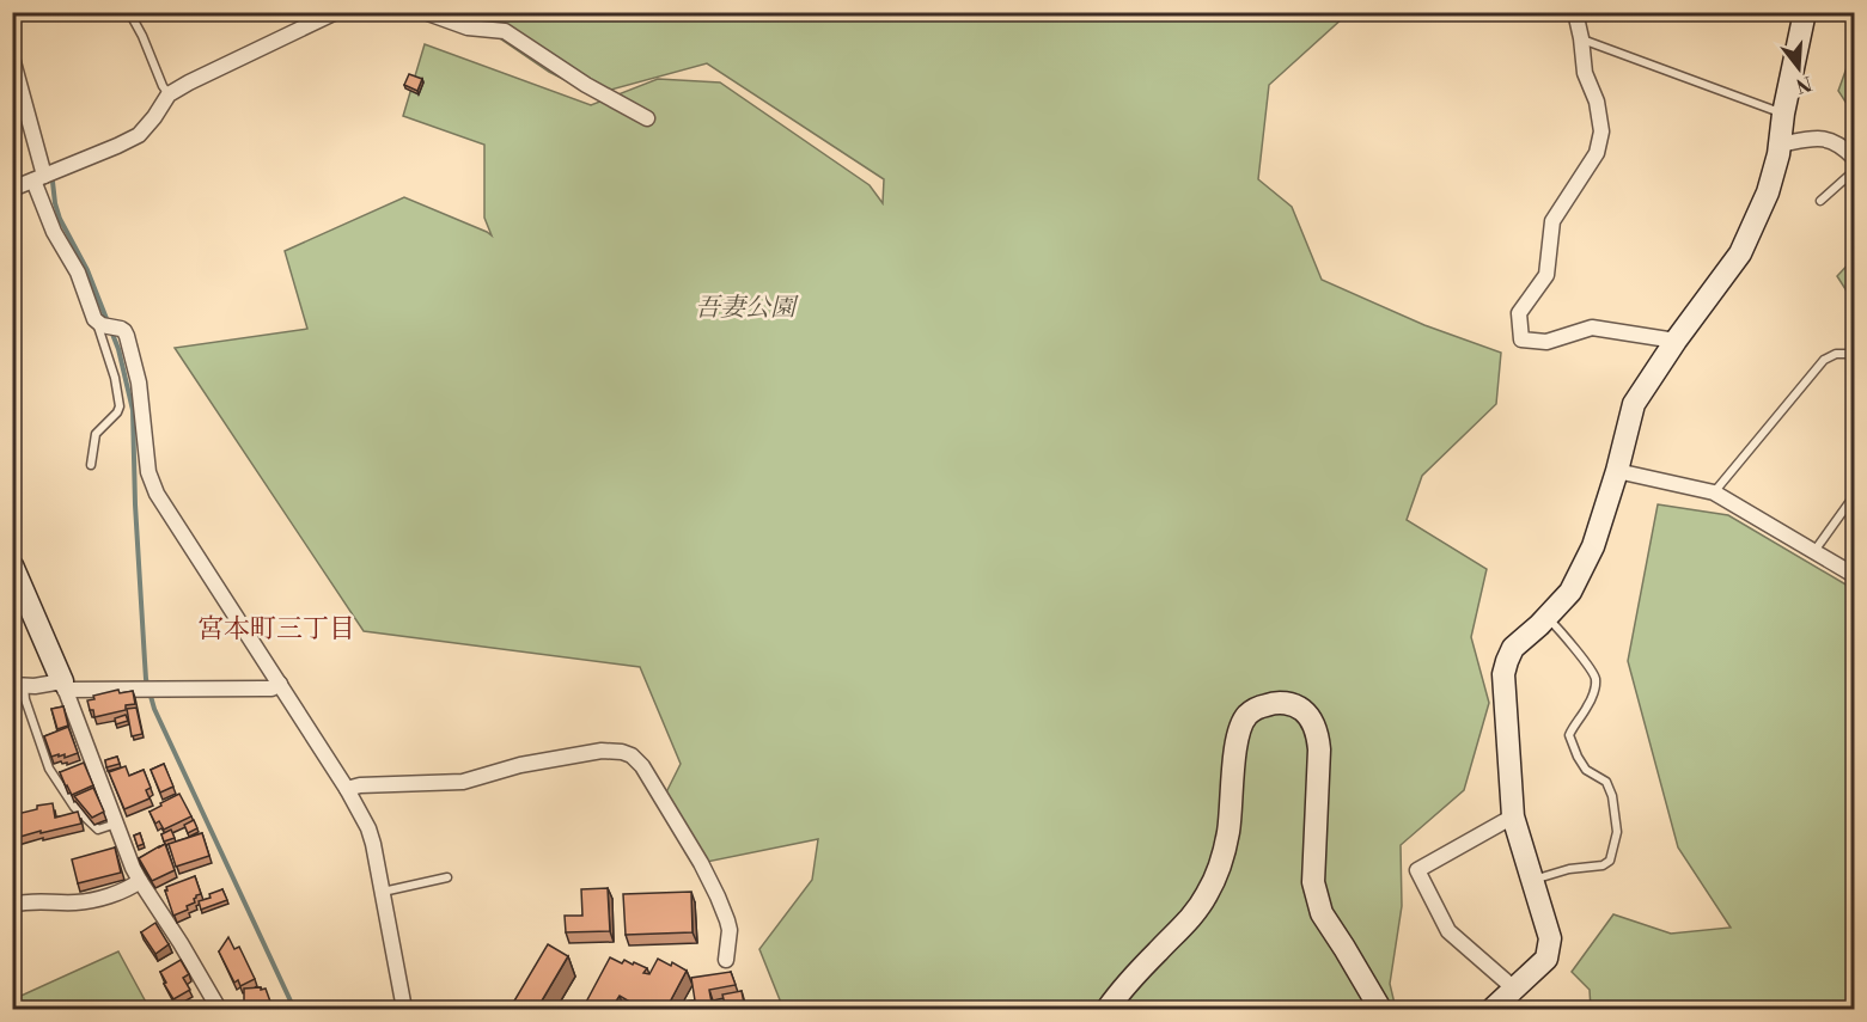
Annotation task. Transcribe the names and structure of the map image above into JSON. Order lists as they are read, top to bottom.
{
  "districts": ["宮本町三丁目"],
  "parks": ["吾妻公園"],
  "north": "bottom"
}
